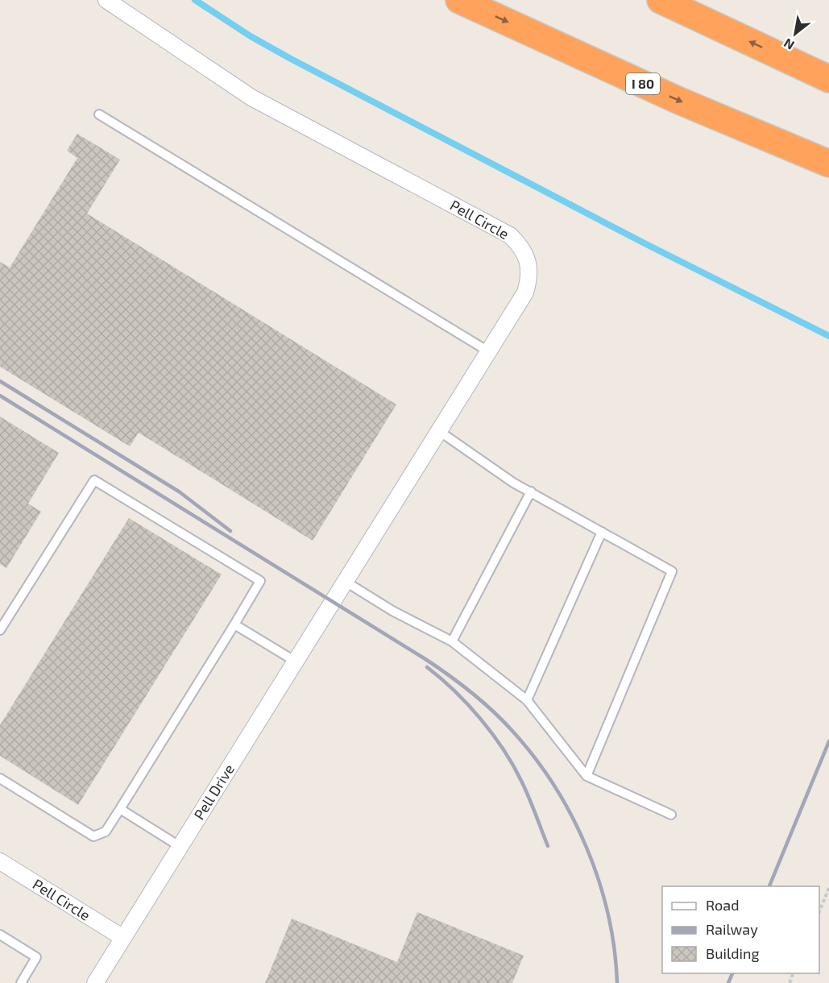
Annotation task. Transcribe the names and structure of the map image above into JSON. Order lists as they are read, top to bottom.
{
  "streets": {
    "highway": ["I 80"],
    "street": ["Pell Circle", "Pell Drive"]
  },
  "crossings": [
    ["Pell Circle", "Pell Drive"]
  ],
  "legend": ["Road", "Railway", "Building"],
  "north": "bottom left"
}
